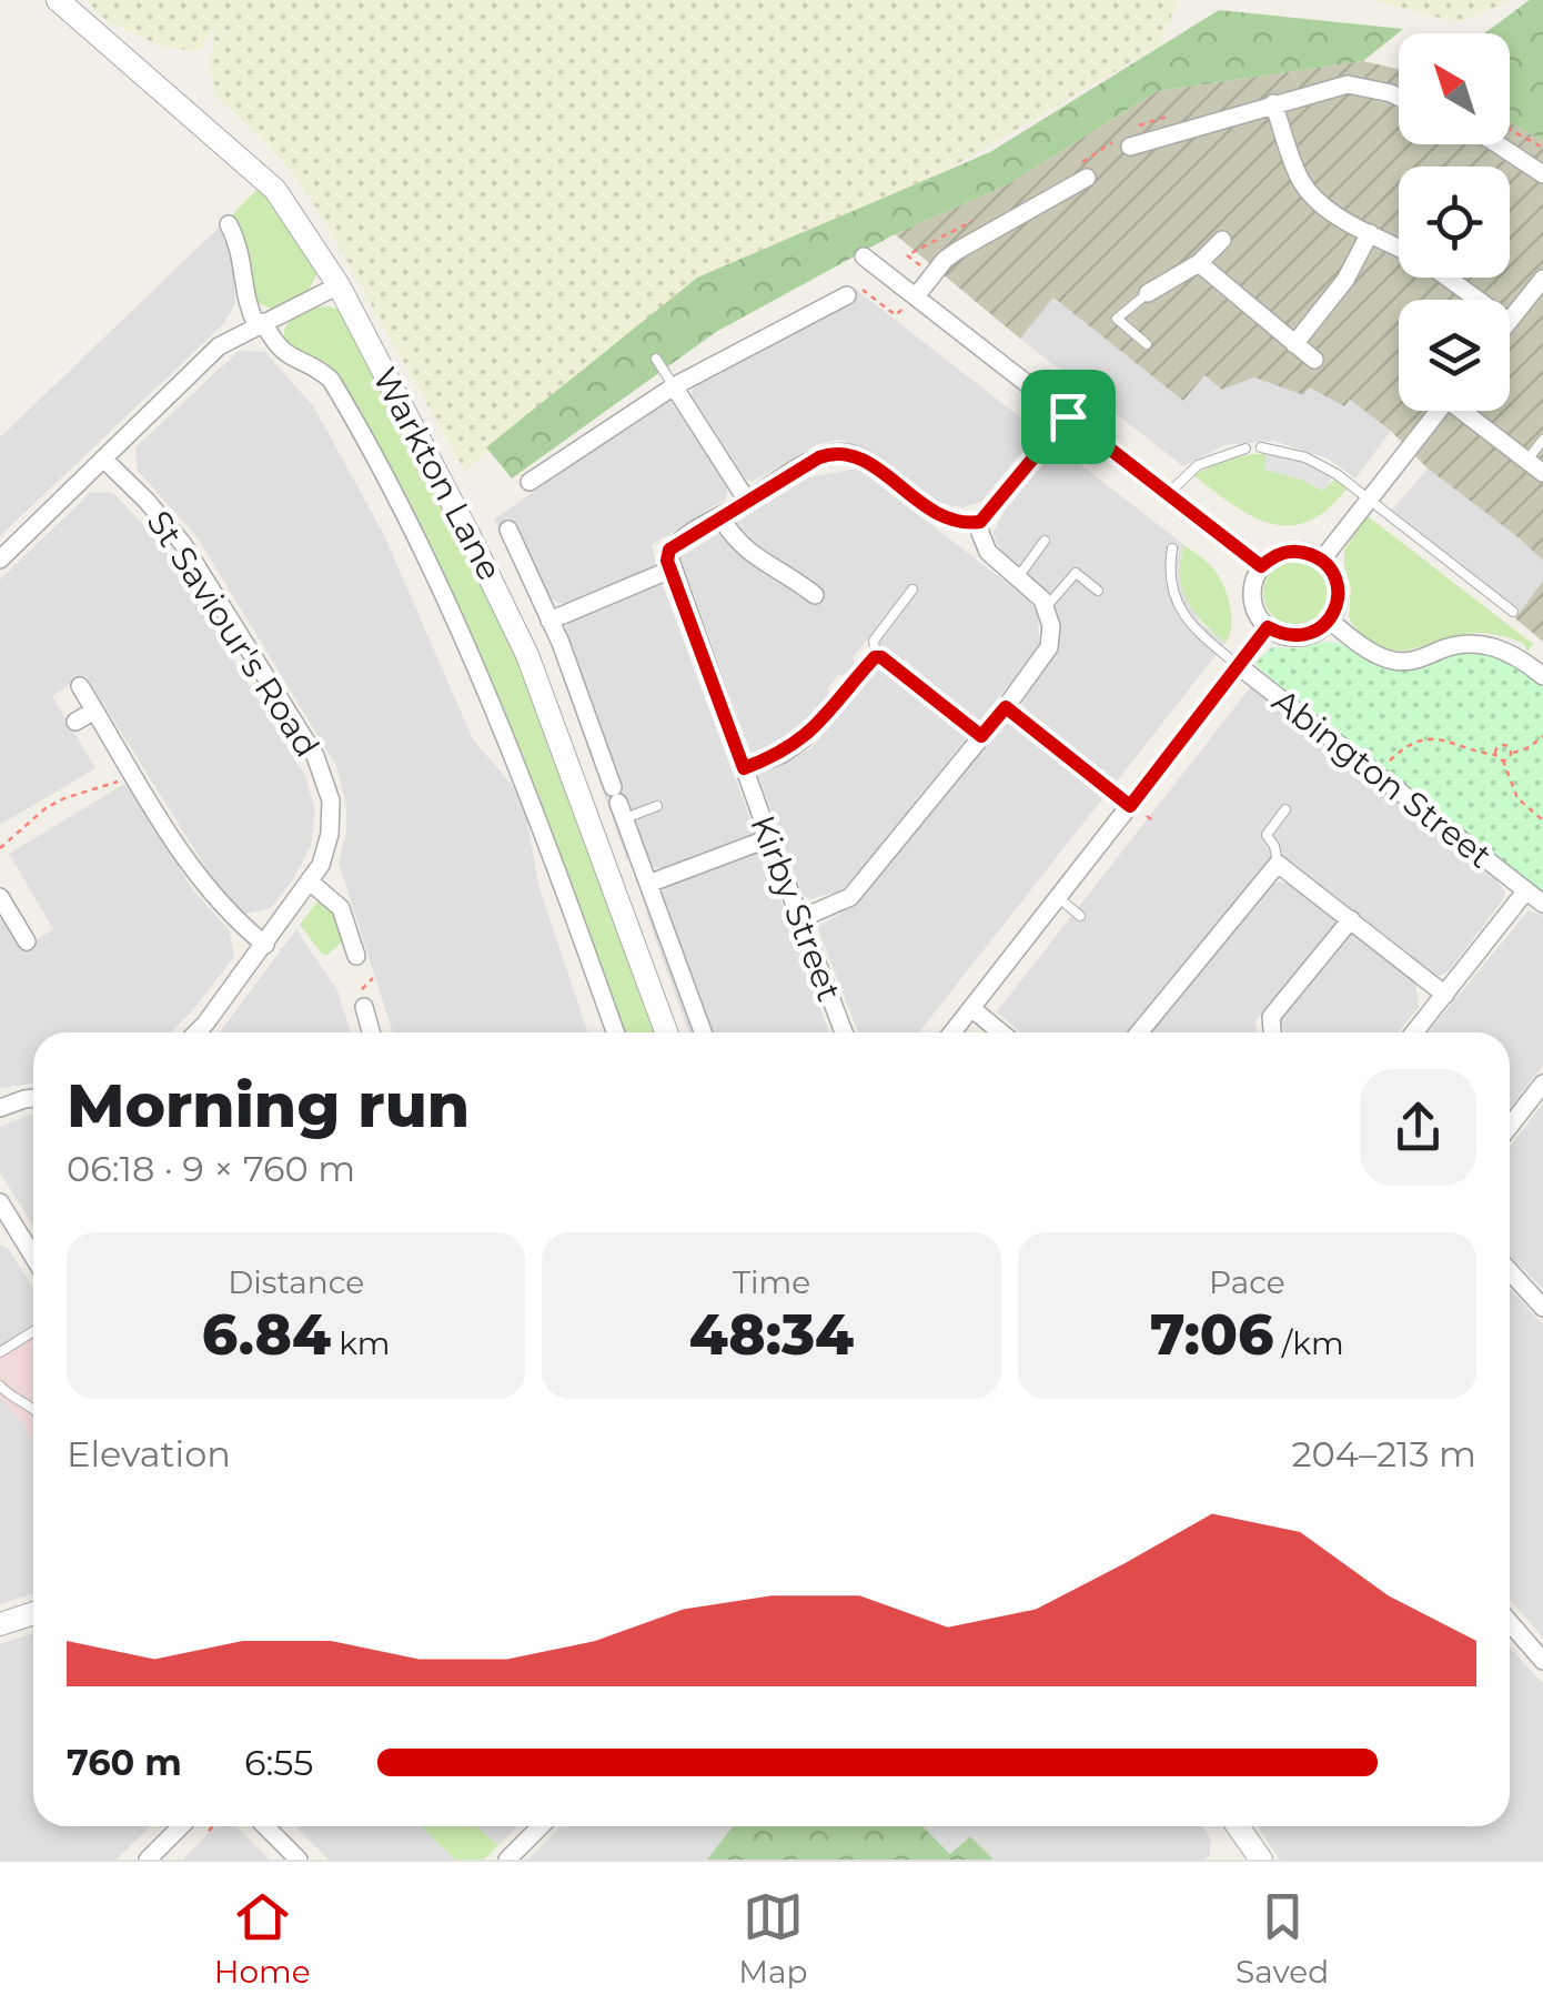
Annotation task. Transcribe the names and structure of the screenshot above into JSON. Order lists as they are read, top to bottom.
{
  "streets": {
    "street": [
      "Warkton Lane",
      "St Saviour's Road",
      "Abington Street",
      "Kirby Street"
    ]
  },
  "north": "top left",
  "page": {
    "heading": ["Morning run", "06:18 · 9 × 760 m"],
    "stats": [
      ["Distance", "6.84 km"],
      ["Time", "48:34"],
      ["Pace", "7:06 /km"]
    ],
    "chart": ["Elevation", "204–213 m"],
    "list": [
      {
        "name": "760 m",
        "note": "6:55"
      }
    ],
    "tabs": ["Home", "Map", "Saved"]
  }
}
